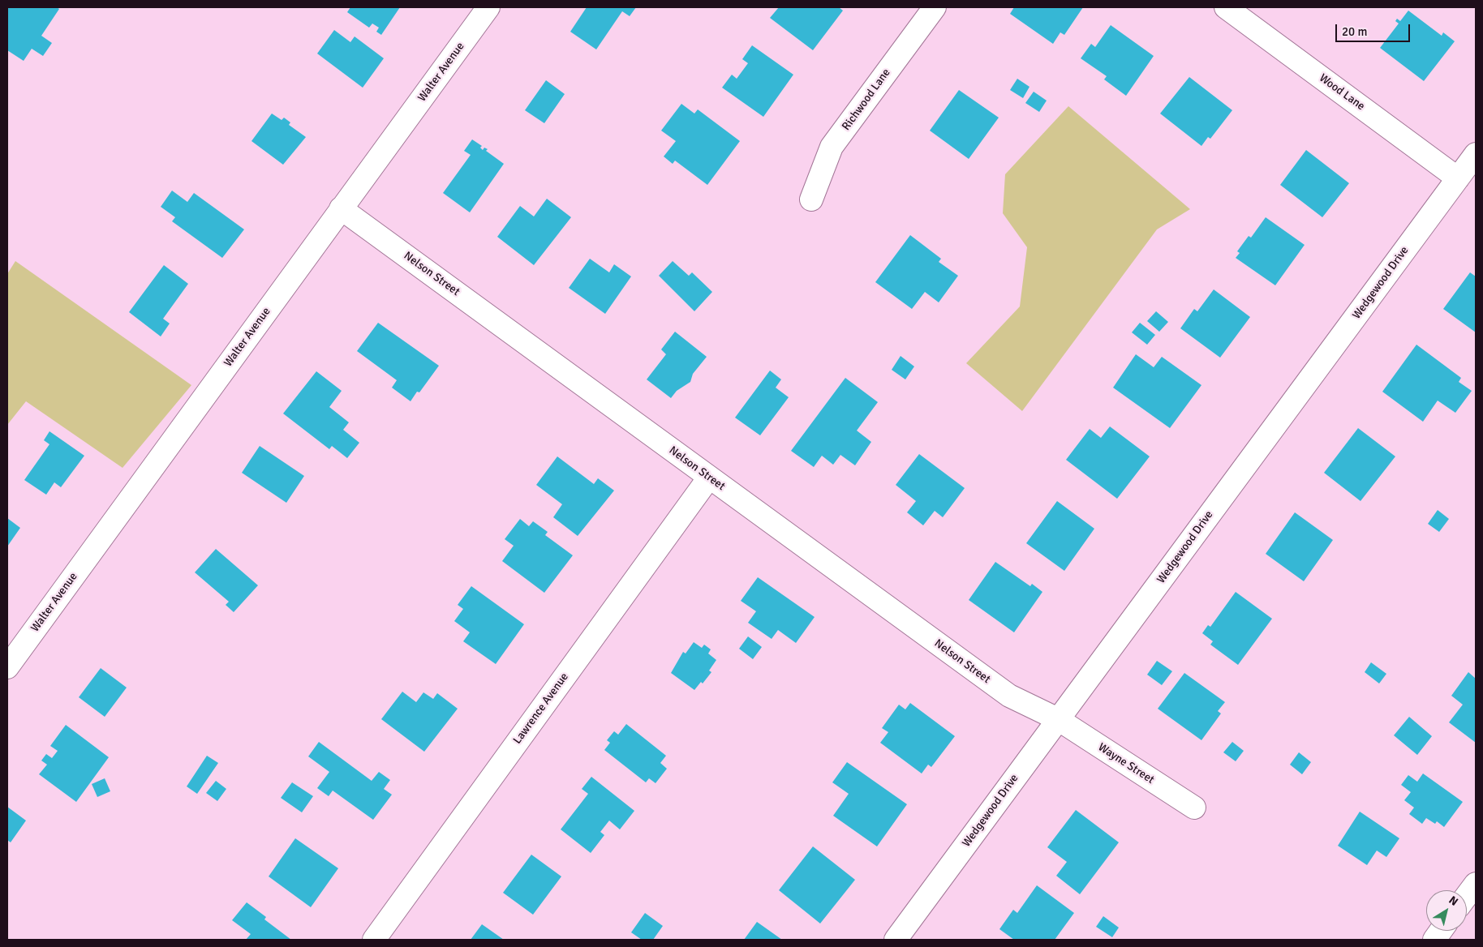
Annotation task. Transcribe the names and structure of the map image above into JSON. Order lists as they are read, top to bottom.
{
  "streets": {
    "street": [
      "Walter Avenue",
      "Wood Lane",
      "Richwood Lane",
      "Nelson Street",
      "Wedgewood Drive",
      "Lawrence Avenue",
      "Wayne Street"
    ]
  },
  "crossings": [
    ["Walter Avenue", "Nelson Street"],
    ["Wood Lane", "Wedgewood Drive"],
    ["Nelson Street", "Wedgewood Drive"],
    ["Nelson Street", "Lawrence Avenue"],
    ["Nelson Street", "Wayne Street"],
    ["Wedgewood Drive", "Wayne Street"]
  ],
  "scale_bar": "20 m",
  "north": "top right"
}
